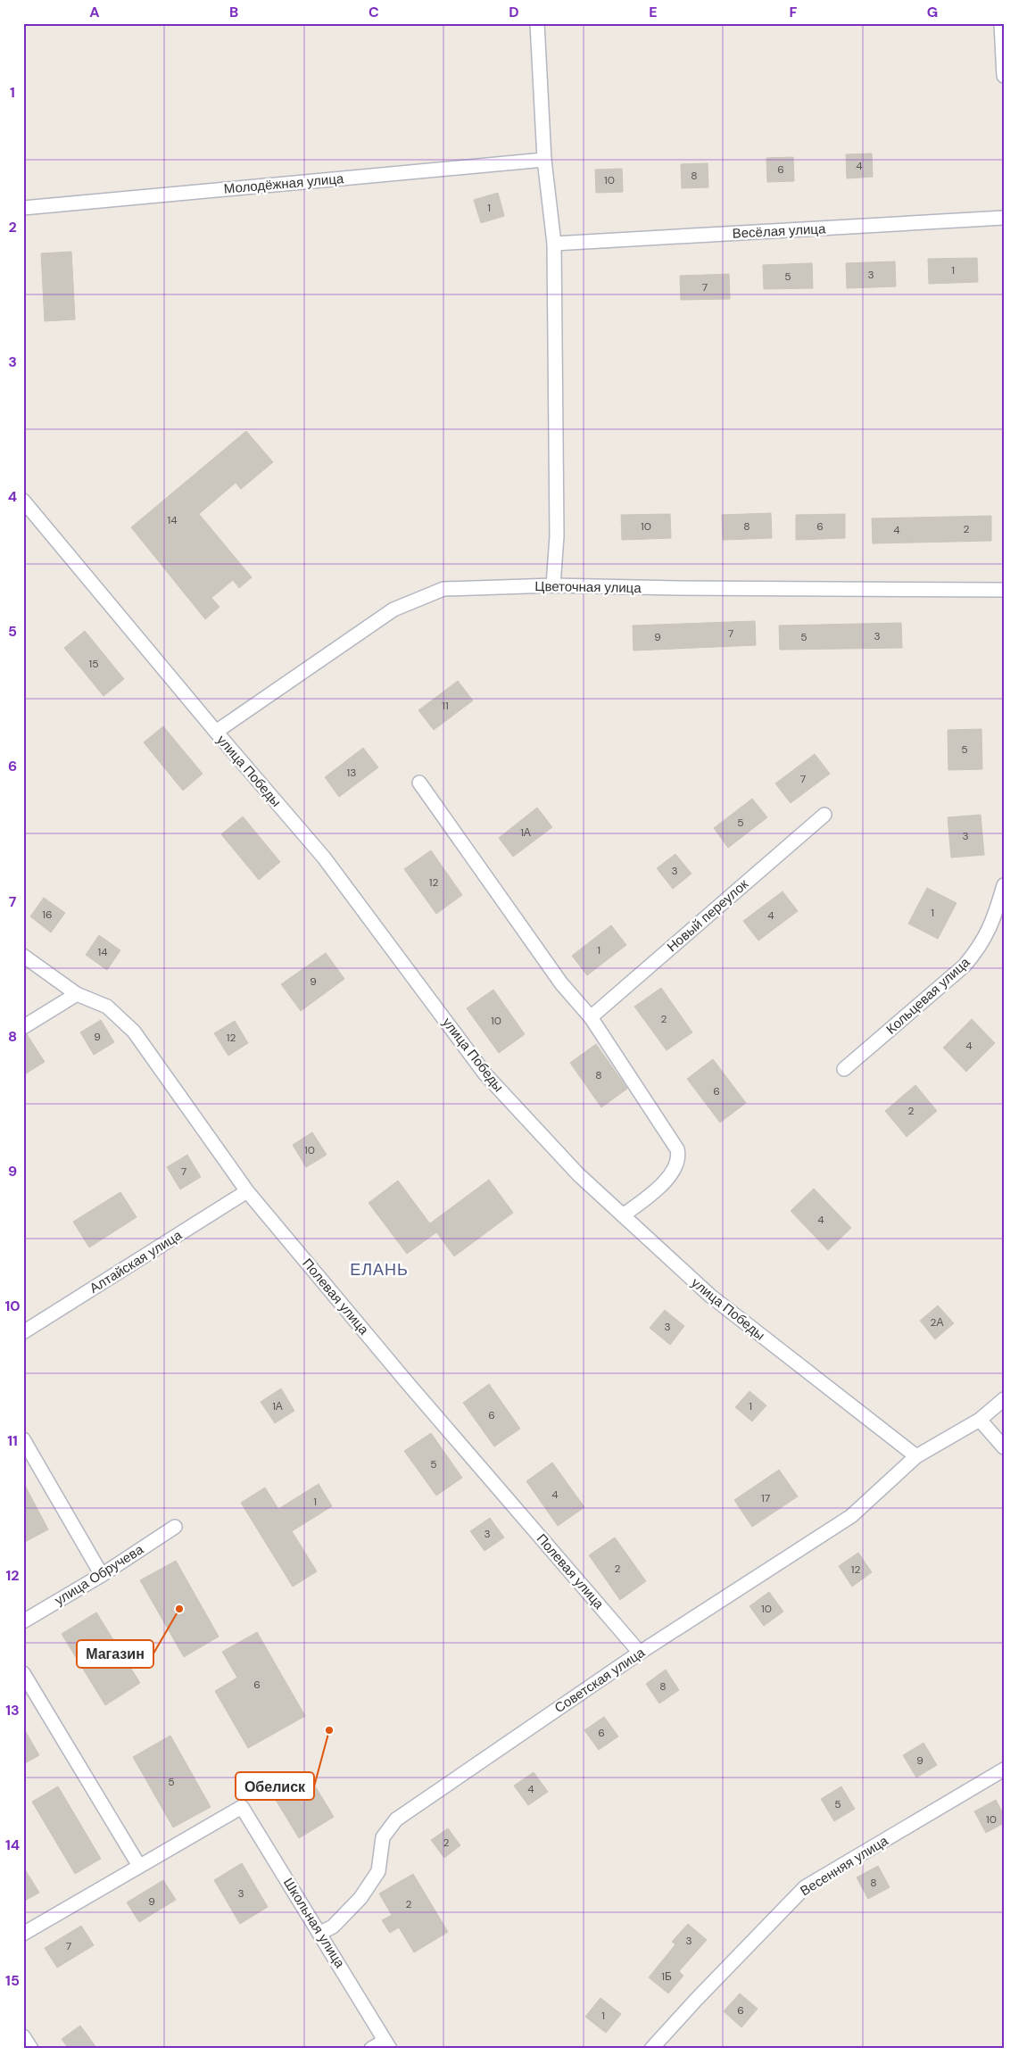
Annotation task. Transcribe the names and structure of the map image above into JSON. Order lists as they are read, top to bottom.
{
  "streets": {
    "street": [
      "Молодёжная улица",
      "Весёлая улица",
      "Цветочная улица",
      "улица Победы",
      "Новый переулок",
      "Кольцевая улица",
      "Алтайская улица",
      "Полевая улица",
      "улица Обручева",
      "Советская улица",
      "Весенняя улица",
      "Школьная улица"
    ]
  },
  "crossings": [
    ["Цветочная улица", "улица Победы"],
    ["улица Победы", "Советская улица"],
    ["Алтайская улица", "Полевая улица"],
    ["Полевая улица", "Советская улица"],
    ["Советская улица", "Школьная улица"]
  ],
  "districts": ["ЕЛАНЬ"],
  "places": ["Магазин", "Обелиск"],
  "house_numbers": [
    "4",
    "6",
    "8",
    "10",
    "1",
    "1",
    "3",
    "5",
    "7",
    "14",
    "10",
    "8",
    "6",
    "2",
    "4",
    "7",
    "3",
    "9",
    "5",
    "15",
    "11",
    "5",
    "13",
    "7",
    "5",
    "1А",
    "3",
    "3",
    "12",
    "1",
    "16",
    "4",
    "1",
    "14",
    "9",
    "2",
    "10",
    "9",
    "12",
    "4",
    "8",
    "6",
    "2",
    "10",
    "7",
    "4",
    "2А",
    "3",
    "1А",
    "1",
    "6",
    "5",
    "4",
    "17",
    "1",
    "3",
    "2",
    "12",
    "10",
    "6",
    "8",
    "6",
    "9",
    "5",
    "4",
    "5",
    "10",
    "2",
    "8",
    "3",
    "9",
    "2",
    "3",
    "7",
    "1Б",
    "6",
    "1"
  ],
  "grid": {
    "columns": [
      "A",
      "B",
      "C",
      "D",
      "E",
      "F",
      "G"
    ],
    "rows": [
      "1",
      "2",
      "3",
      "4",
      "5",
      "6",
      "7",
      "8",
      "9",
      "10",
      "11",
      "12",
      "13",
      "14",
      "15"
    ]
  }
}
